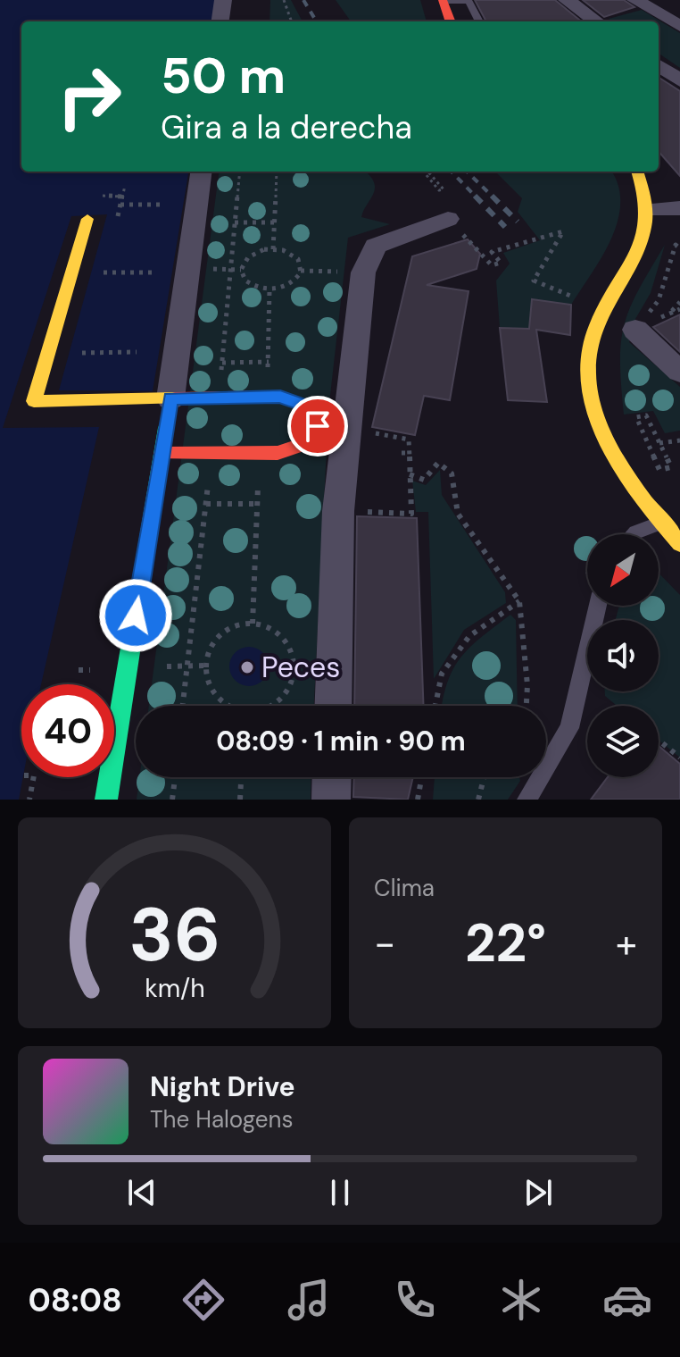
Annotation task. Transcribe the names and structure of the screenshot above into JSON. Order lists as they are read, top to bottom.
{
  "places": ["Peces"],
  "north": "bottom left",
  "page": {
    "turn": ["50 m", "Gira a la derecha"],
    "limit": "40",
    "trip": "08:09 · 1 min · 90 m",
    "tile": "Clima",
    "heat": ["−", "22°", "+"],
    "song": ["Night Drive", "The Halogens"],
    "tabs": "08:08",
    "gauge": ["36", "km/h"]
  }
}
